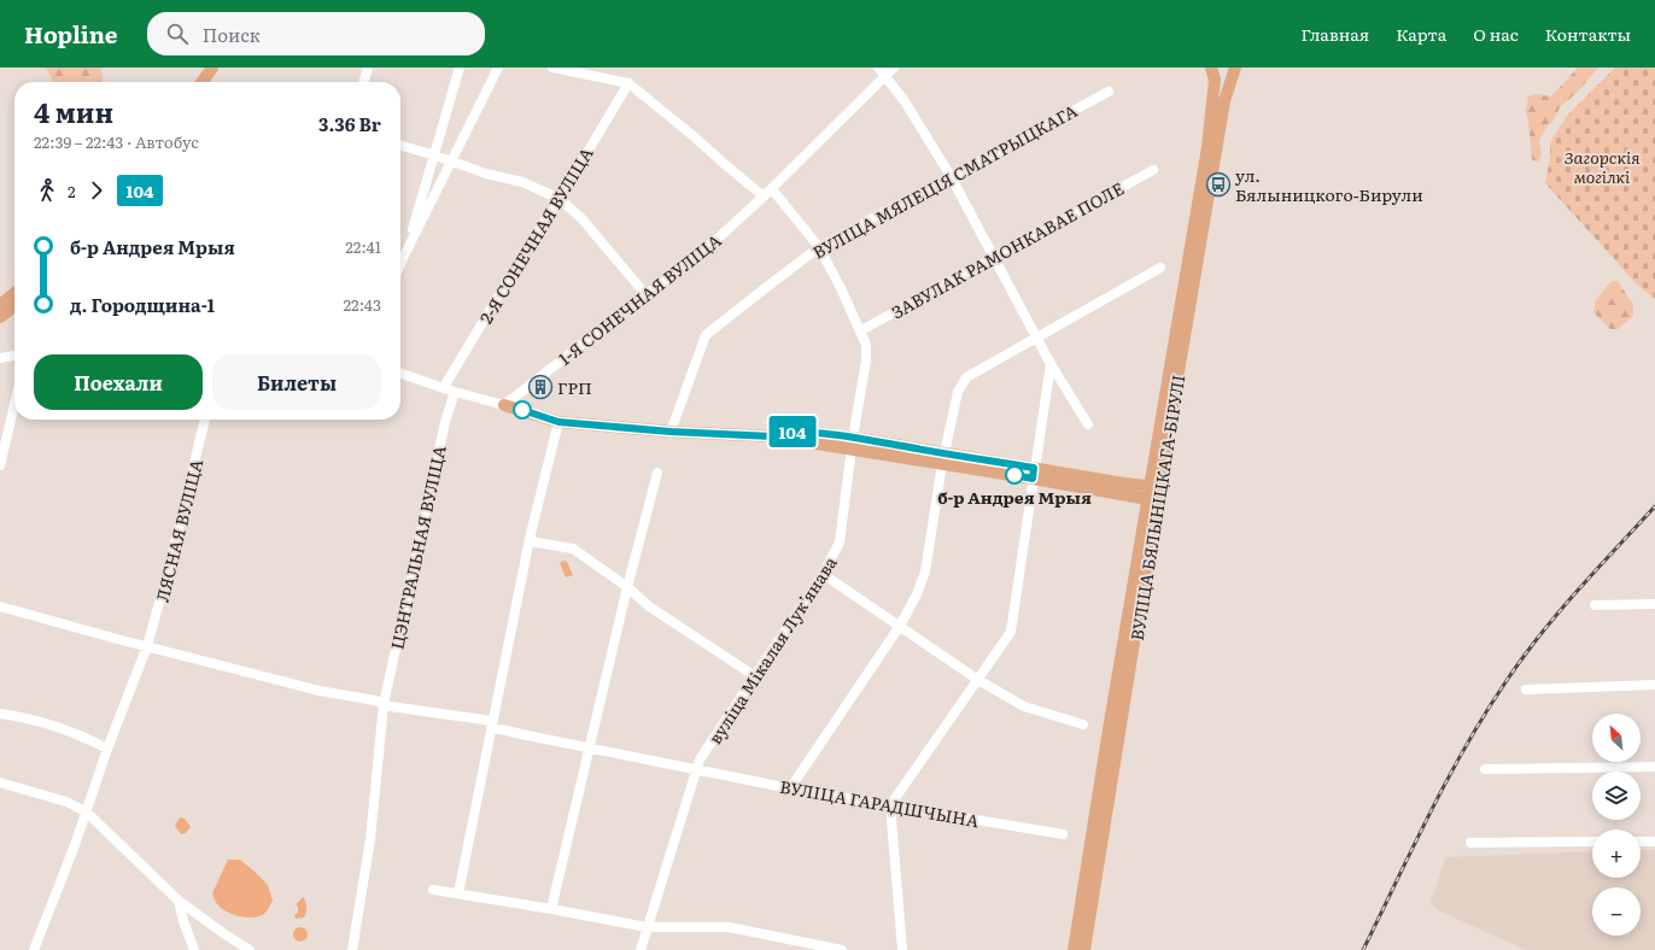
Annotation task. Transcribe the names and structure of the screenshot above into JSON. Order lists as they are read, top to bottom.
{
  "streets": {
    "main road": ["ВУЛІЦА БЯЛЫНІЦКАГА-БІРУЛІ"],
    "street": [
      "ВУЛІЦА МЯЛЕЦІЯ СМАТРЫЦКАГА",
      "2-Я СОНЕЧНАЯ ВУЛІЦА",
      "ЗАВУЛАК РАМОНКАВАЕ ПОЛЕ",
      "1-Я СОНЕЧНАЯ ВУЛІЦА",
      "ЛЯСНАЯ ВУЛІЦА",
      "ЦЭНТРАЛЬНАЯ ВУЛІЦА",
      "вуліца Мікалая Лукʼянава",
      "ВУЛІЦА ГАРАДШЧЫНА"
    ]
  },
  "crossings": [
    ["ВУЛІЦА МЯЛЕЦІЯ СМАТРЫЦКАГА", "вуліца Мікалая Лукʼянава"],
    ["ЗАВУЛАК РАМОНКАВАЕ ПОЛЕ", "вуліца Мікалая Лукʼянава"],
    ["1-Я СОНЕЧНАЯ ВУЛІЦА", "вуліца Мікалая Лукʼянава"],
    ["вуліца Мікалая Лукʼянава", "ВУЛІЦА ГАРАДШЧЫНА"]
  ],
  "parks": ["Загорскія могілкі"],
  "places": {
    "bus stop": ["ул. Бялыницкого-Бирули"],
    "building": ["ГРП"],
    "other": ["б-р Андрея Мрыя"]
  },
  "lines": ["bus line 104"],
  "north": "top left",
  "page": {
    "header": "Hopline",
    "search": "Поиск",
    "nav": [
      "Главная",
      "Карта",
      "О нас",
      "Контакты"
    ],
    "on_map": "104",
    "heading": ["4 мин", "22:39 – 22:43 · Автобус", "3.36 Br"],
    "legs": ["2", "104"],
    "list": [
      {
        "name": "б-р Андрея Мрыя",
        "value": "22:41"
      },
      {
        "name": "д. Городщина-1",
        "value": "22:43"
      }
    ],
    "buttons": ["Поехали", "Билеты"],
    "map_buttons": ["+", "−"]
  }
}
